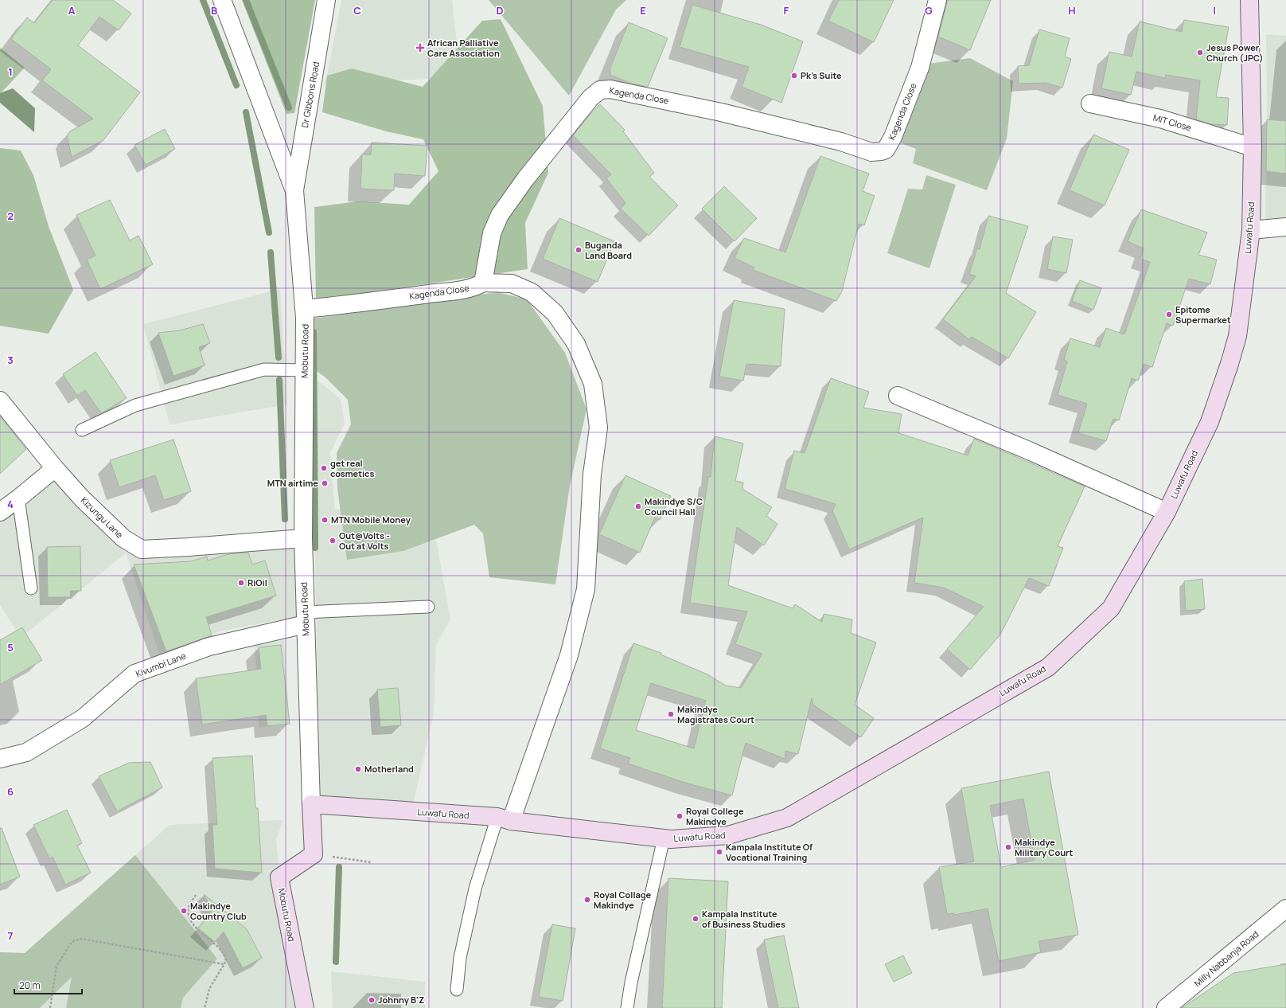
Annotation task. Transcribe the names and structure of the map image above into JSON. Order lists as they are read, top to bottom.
{
  "streets": {
    "street": [
      "Dr Gibbons Road",
      "Kagenda Close",
      "MIT Close",
      "Luwafu Road",
      "Mobutu Road",
      "Kizungu Lane",
      "Kivumbi Lane",
      "Milly Nabbanja Road"
    ]
  },
  "crossings": [
    ["Dr Gibbons Road", "Mobutu Road"],
    ["Kagenda Close", "Mobutu Road"],
    ["MIT Close", "Luwafu Road"],
    ["Luwafu Road", "Mobutu Road"],
    ["Mobutu Road", "Kizungu Lane"],
    ["Mobutu Road", "Kivumbi Lane"]
  ],
  "places": {
    "health": ["African Palliative Care Association"],
    "other": [
      "Jesus Power Church (JPC)",
      "Pk's Suite",
      "Buganda Land Board",
      "Epitome Supermarket",
      "get real cosmetics",
      "MTN airtime",
      "Makindye S/C Council Hall",
      "MTN Mobile Money",
      "Out@Volts - Out at Volts",
      "RiOil",
      "Makindye Magistrates Court",
      "Motherland",
      "Royal College Makindye",
      "Makindye Military Court",
      "Kampala Institute Of Vocational Training",
      "Royal Collage Makindye",
      "Makindye Country Club",
      "Kampala Institute of Business Studies",
      "Johnny B'Z"
    ]
  },
  "scale_bar": "20 m",
  "grid": {
    "columns": [
      "A",
      "B",
      "C",
      "D",
      "E",
      "F",
      "G",
      "H",
      "I"
    ],
    "rows": [
      "1",
      "2",
      "3",
      "4",
      "5",
      "6",
      "7"
    ]
  }
}
